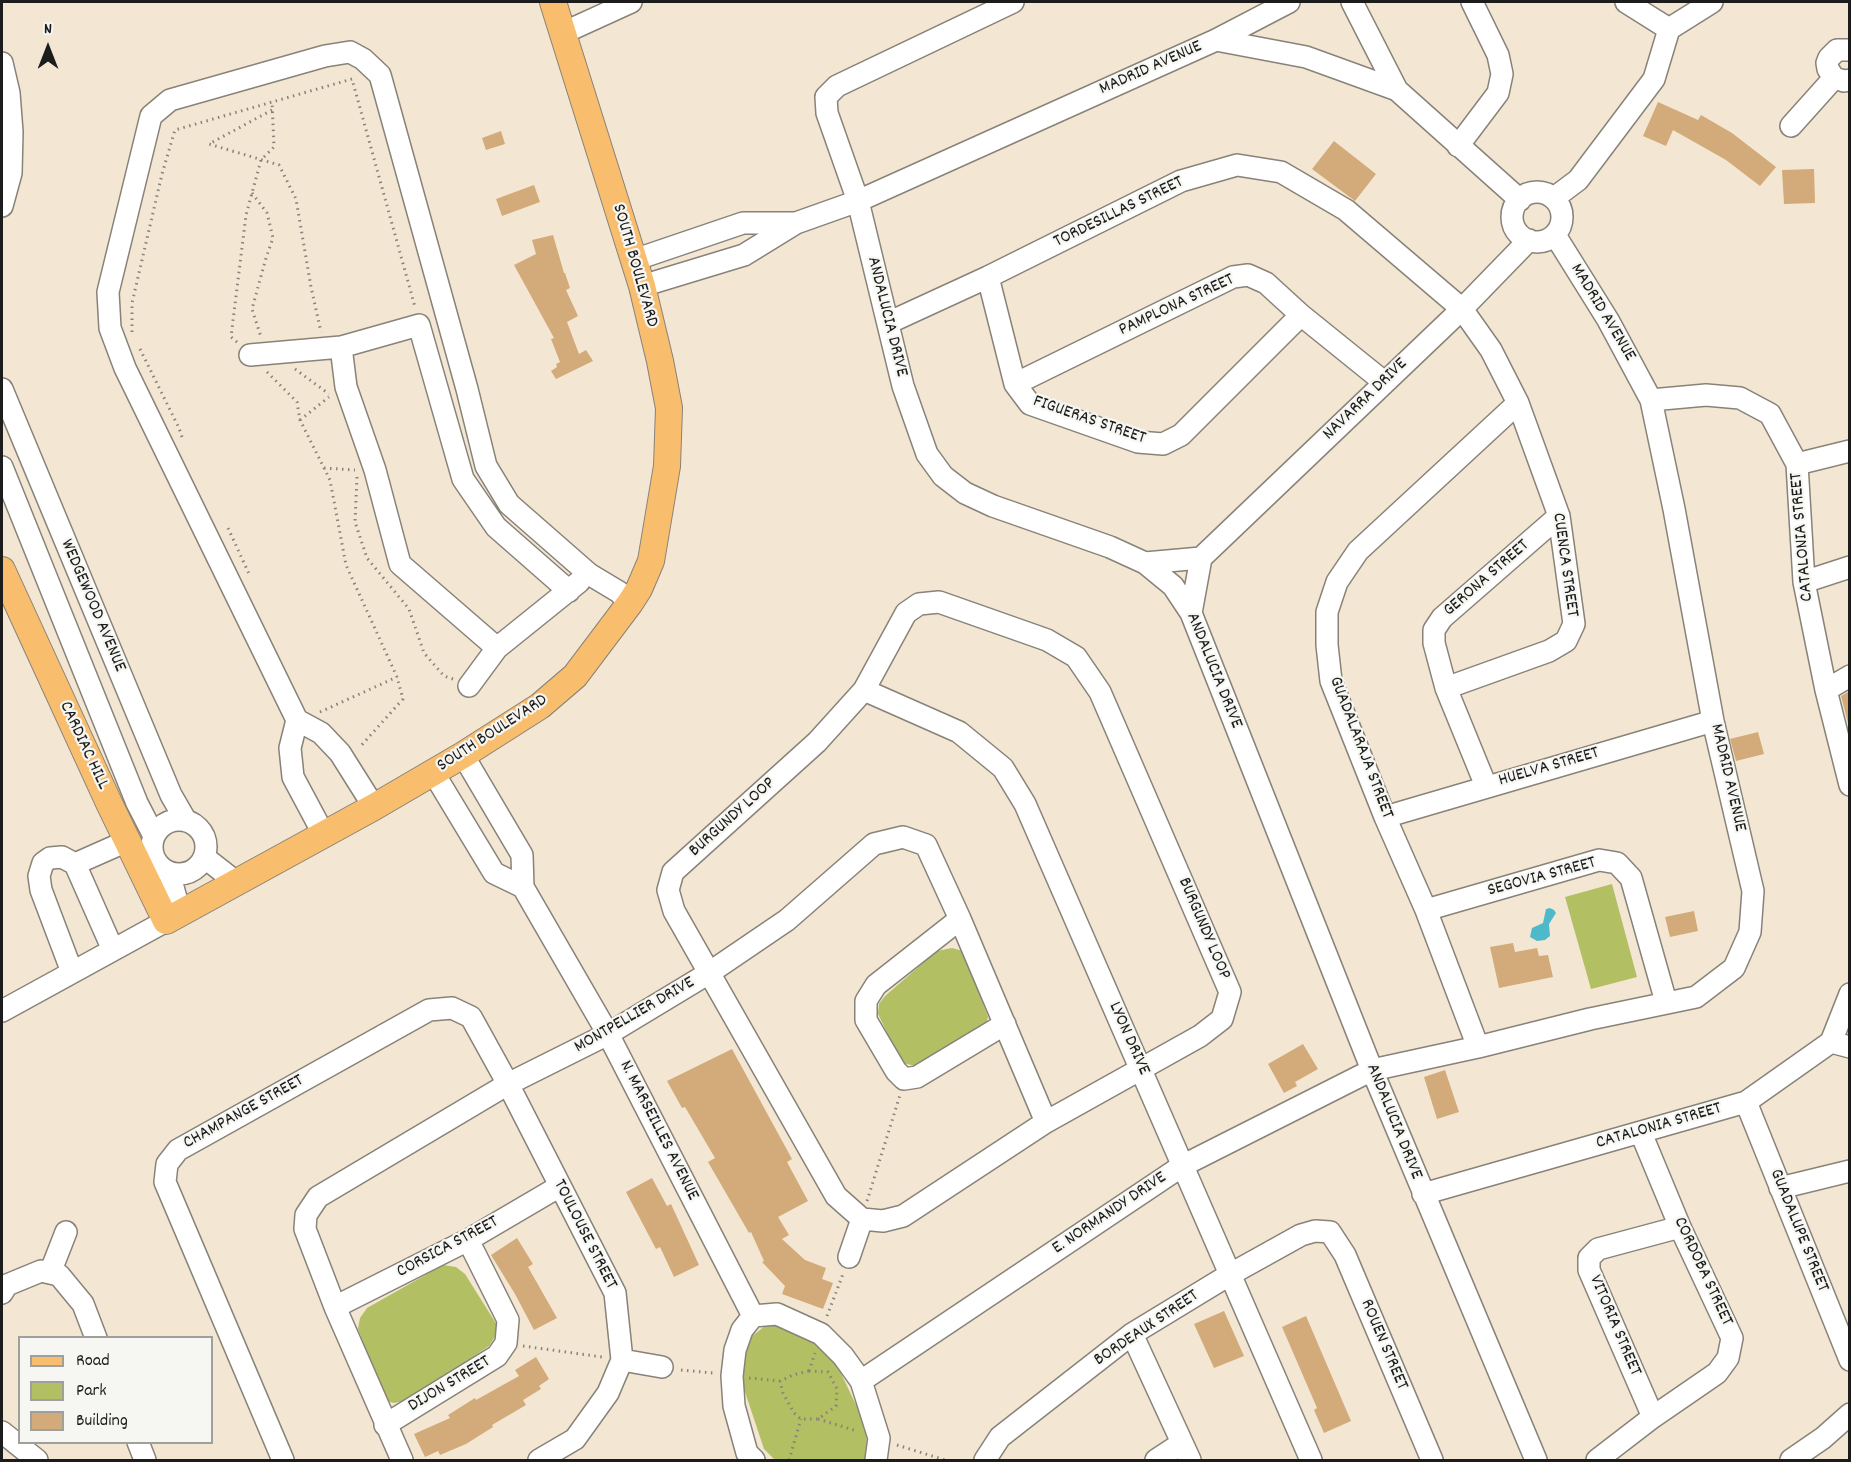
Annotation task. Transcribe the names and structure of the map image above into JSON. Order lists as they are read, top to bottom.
{
  "streets": {
    "main road": ["SOUTH BOULEVARD", "CARDIAC HILL"],
    "street": [
      "MADRID AVENUE",
      "TORDESILLAS STREET",
      "PAMPLONA STREET",
      "ANDALUCIA DRIVE",
      "NAVARRA DRIVE",
      "FIGUERAS STREET",
      "CATALONIA STREET",
      "CUENCA STREET",
      "GERONA STREET",
      "WEDGEWOOD AVENUE",
      "GUADALARAJA STREET",
      "HUELVA STREET",
      "BURGUNDY LOOP",
      "SEGOVIA STREET",
      "MONTPELLIER DRIVE",
      "LYON DRIVE",
      "CHAMPANGE STREET",
      "N. MARSEILLES AVENUE",
      "E. NORMANDY DRIVE",
      "GUADALUPE STREET",
      "TOULOUSE STREET",
      "CORSICA STREET",
      "CORDOBA STREET",
      "VITORIA STREET",
      "BORDEAUX STREET",
      "ROUEN STREET",
      "DIJON STREET"
    ]
  },
  "crossings": [
    ["MADRID AVENUE", "ANDALUCIA DRIVE"],
    ["MADRID AVENUE", "NAVARRA DRIVE"],
    ["MADRID AVENUE", "CATALONIA STREET"],
    ["MADRID AVENUE", "GUADALARAJA STREET"],
    ["MADRID AVENUE", "HUELVA STREET"],
    ["MADRID AVENUE", "SEGOVIA STREET"],
    ["MADRID AVENUE", "E. NORMANDY DRIVE"],
    ["TORDESILLAS STREET", "ANDALUCIA DRIVE"],
    ["TORDESILLAS STREET", "NAVARRA DRIVE"],
    ["TORDESILLAS STREET", "FIGUERAS STREET"],
    ["TORDESILLAS STREET", "CUENCA STREET"],
    ["SOUTH BOULEVARD", "WEDGEWOOD AVENUE"],
    ["SOUTH BOULEVARD", "CARDIAC HILL"],
    ["PAMPLONA STREET", "NAVARRA DRIVE"],
    ["PAMPLONA STREET", "FIGUERAS STREET"],
    ["ANDALUCIA DRIVE", "CATALONIA STREET"],
    ["ANDALUCIA DRIVE", "E. NORMANDY DRIVE"],
    ["NAVARRA DRIVE", "CUENCA STREET"],
    ["CATALONIA STREET", "GUADALUPE STREET"],
    ["CATALONIA STREET", "CORDOBA STREET"],
    ["CUENCA STREET", "GERONA STREET"],
    ["CUENCA STREET", "GUADALARAJA STREET"],
    ["GERONA STREET", "HUELVA STREET"],
    ["WEDGEWOOD AVENUE", "CARDIAC HILL"],
    ["GUADALARAJA STREET", "HUELVA STREET"],
    ["GUADALARAJA STREET", "SEGOVIA STREET"],
    ["BURGUNDY LOOP", "MONTPELLIER DRIVE"],
    ["BURGUNDY LOOP", "LYON DRIVE"],
    ["MONTPELLIER DRIVE", "N. MARSEILLES AVENUE"],
    ["MONTPELLIER DRIVE", "TOULOUSE STREET"],
    ["MONTPELLIER DRIVE", "CORSICA STREET"],
    ["MONTPELLIER DRIVE", "DIJON STREET"],
    ["LYON DRIVE", "E. NORMANDY DRIVE"],
    ["LYON DRIVE", "BORDEAUX STREET"],
    ["CHAMPANGE STREET", "TOULOUSE STREET"],
    ["TOULOUSE STREET", "CORSICA STREET"],
    ["CORSICA STREET", "DIJON STREET"],
    ["CORDOBA STREET", "VITORIA STREET"],
    ["BORDEAUX STREET", "ROUEN STREET"]
  ],
  "legend": ["Road", "Park", "Building"],
  "north": "top"
}
